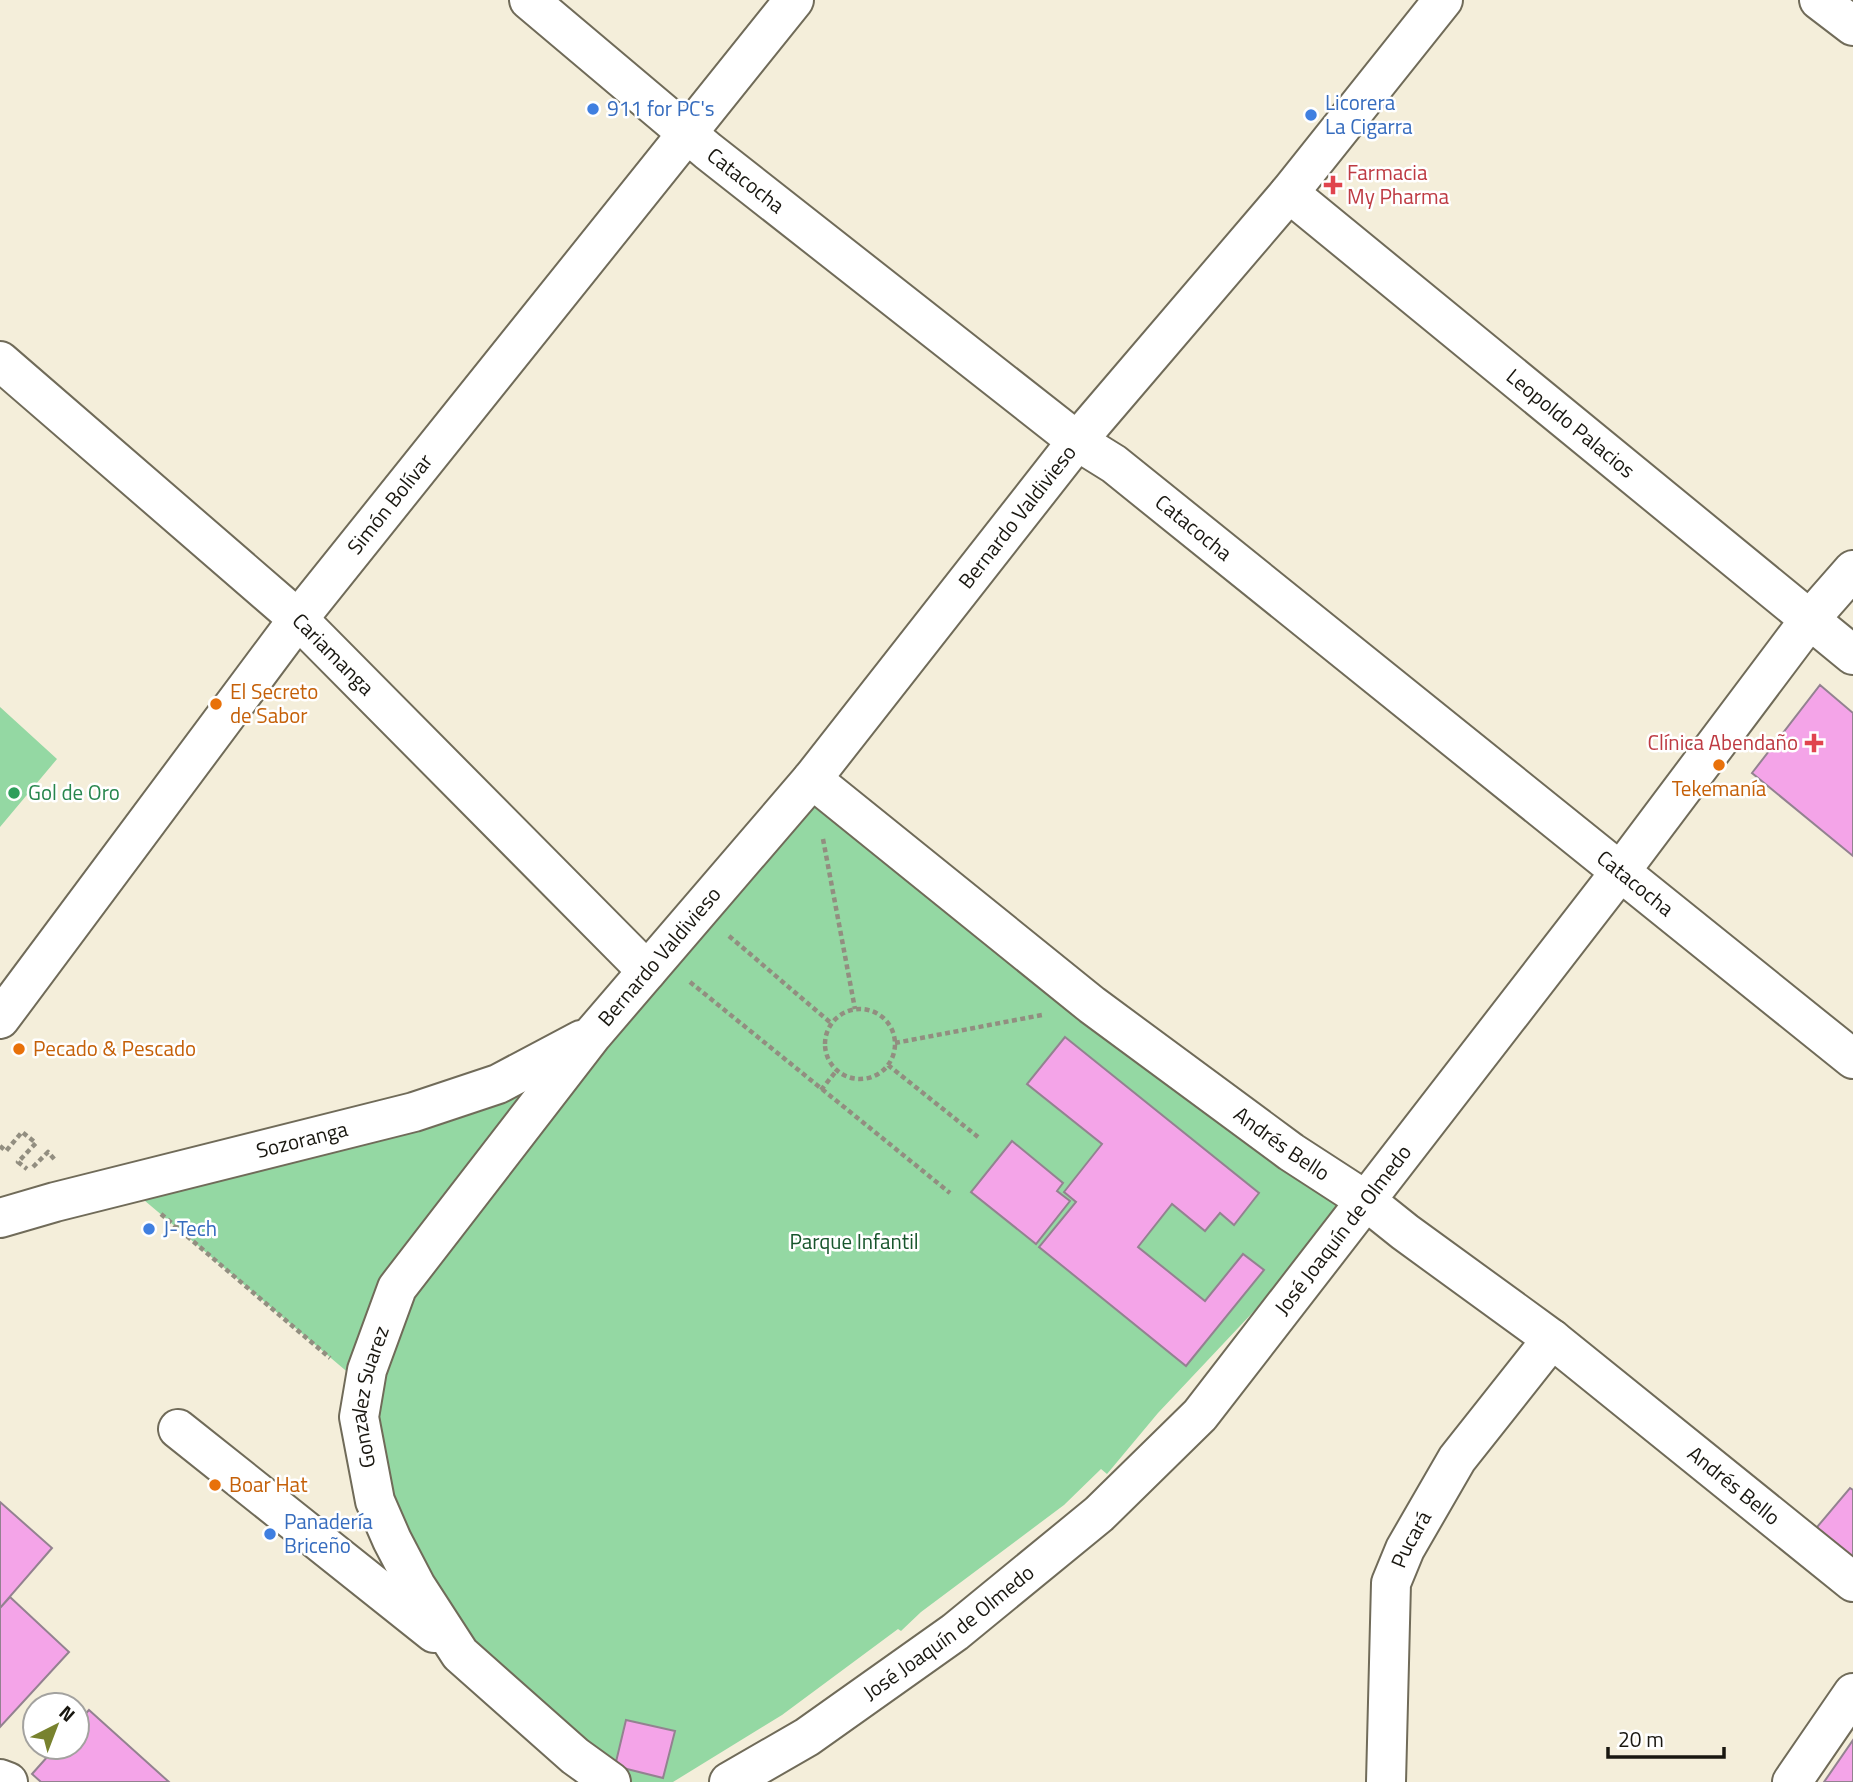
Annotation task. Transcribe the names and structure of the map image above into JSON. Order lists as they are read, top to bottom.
{
  "streets": {
    "street": [
      "Catacocha",
      "Leopoldo Palacios",
      "Simón Bolívar",
      "Bernardo Valdivieso",
      "Cariamanga",
      "Sozoranga",
      "Andrés Bello",
      "José Joaquín de Olmedo",
      "Gonzalez Suarez",
      "Pucará"
    ]
  },
  "crossings": [
    ["Catacocha", "Simón Bolívar"],
    ["Catacocha", "Bernardo Valdivieso"],
    ["Catacocha", "José Joaquín de Olmedo"],
    ["Leopoldo Palacios", "Bernardo Valdivieso"],
    ["Leopoldo Palacios", "José Joaquín de Olmedo"],
    ["Simón Bolívar", "Cariamanga"],
    ["Bernardo Valdivieso", "Cariamanga"],
    ["Bernardo Valdivieso", "Sozoranga"],
    ["Bernardo Valdivieso", "Andrés Bello"],
    ["Bernardo Valdivieso", "Gonzalez Suarez"],
    ["Sozoranga", "Gonzalez Suarez"],
    ["Andrés Bello", "José Joaquín de Olmedo"],
    ["Andrés Bello", "Pucará"]
  ],
  "parks": ["Parque Infantil"],
  "places": {
    "other": [
      "911 for PC's",
      "Licorera La Cigarra",
      "El Secreto de Sabor",
      "Tekemanía",
      "Gol de Oro",
      "Pecado & Pescado",
      "J-Tech",
      "Boar Hat",
      "Panadería Briceño"
    ],
    "health": ["Farmacia My Pharma", "Clínica Abendaño"]
  },
  "scale_bar": "20 m",
  "north": "top right"
}
